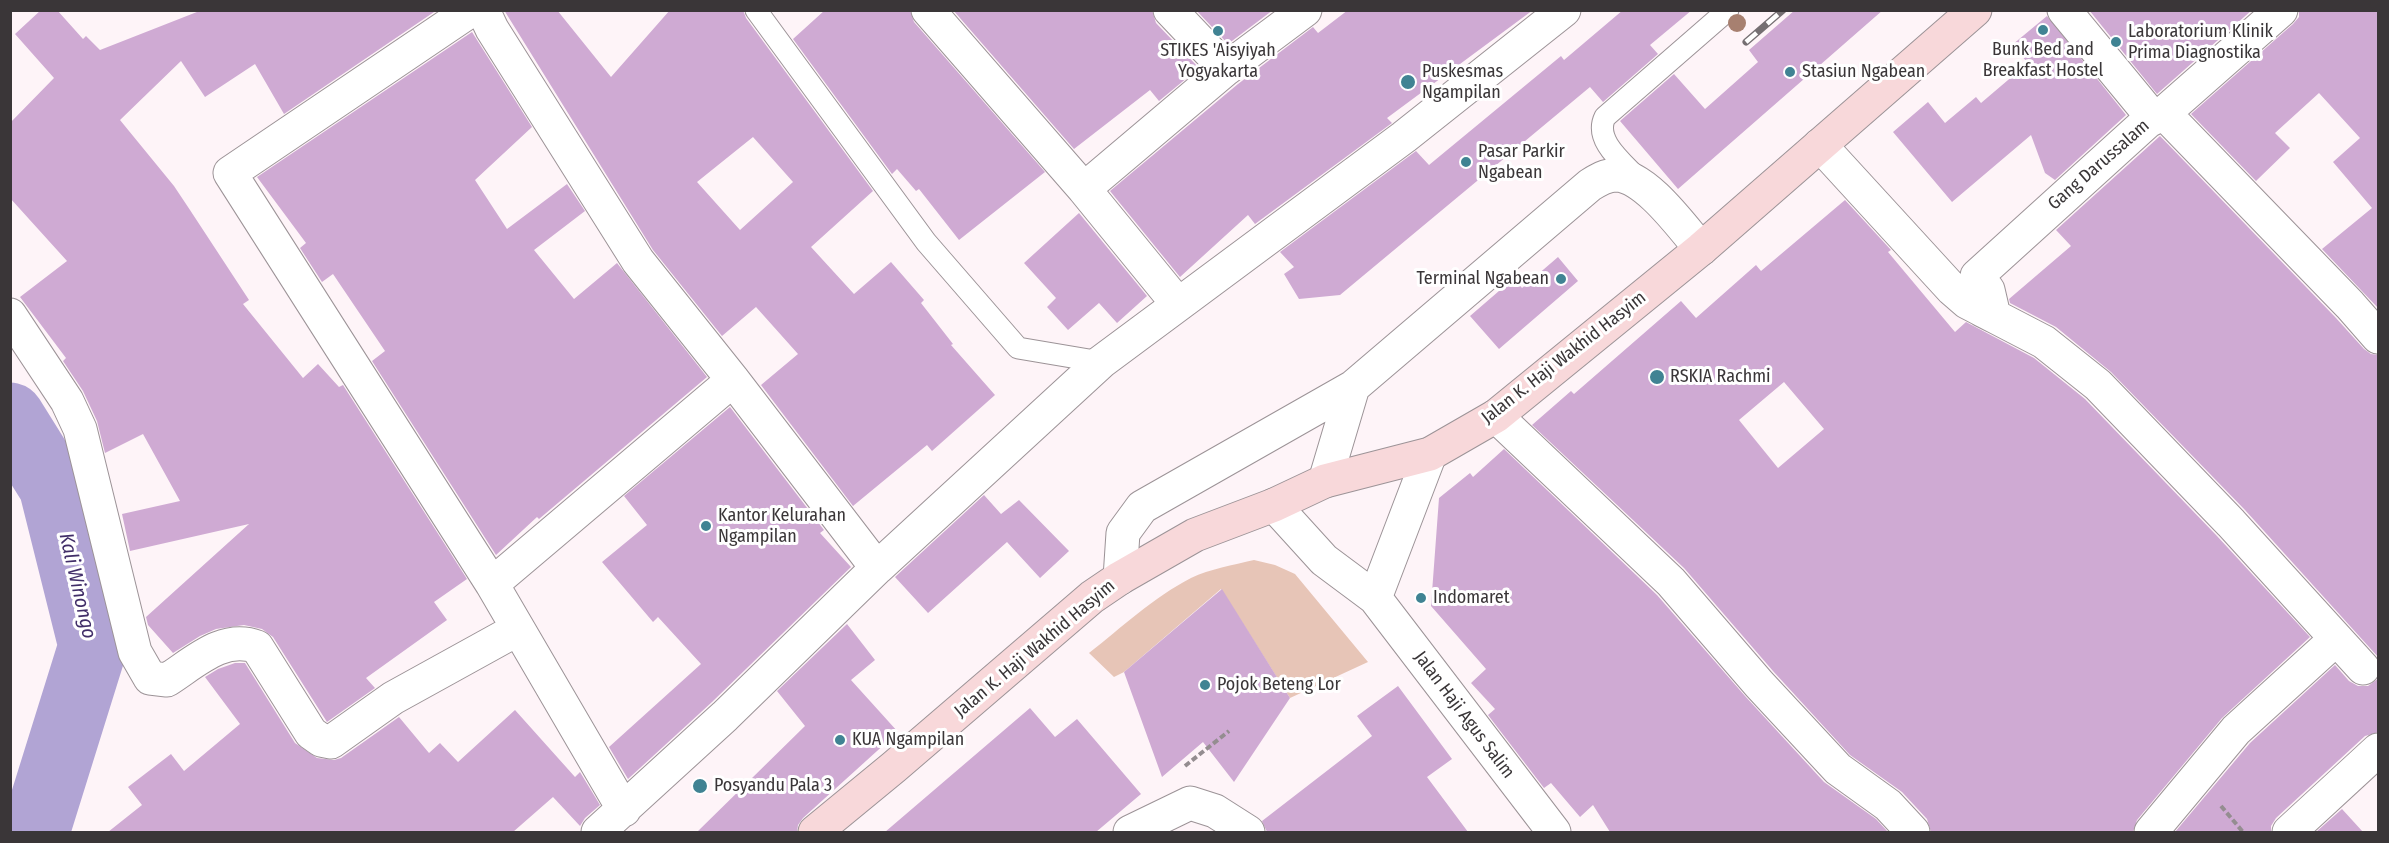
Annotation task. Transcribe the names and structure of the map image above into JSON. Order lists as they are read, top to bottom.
{
  "streets": {
    "main road": ["Jalan K. Haji Wakhid Hasyim"],
    "street": ["Gang Darussalam", "Jalan Haji Agus Salim"]
  },
  "crossings": [
    ["Jalan K. Haji Wakhid Hasyim", "Jalan Haji Agus Salim"]
  ],
  "water": ["Kali Winongo"],
  "places": [
    "Bunk Bed and Breakfast Hostel",
    "STIKES 'Aisyiyah Yogyakarta",
    "Laboratorium Klinik Prima Diagnostika",
    "Stasiun Ngabean",
    "Puskesmas Ngampilan",
    "Pasar Parkir Ngabean",
    "Terminal Ngabean",
    "RSKIA Rachmi",
    "Kantor Kelurahan Ngampilan",
    "Indomaret",
    "Pojok Beteng Lor",
    "KUA Ngampilan",
    "Posyandu Pala 3"
  ]
}
